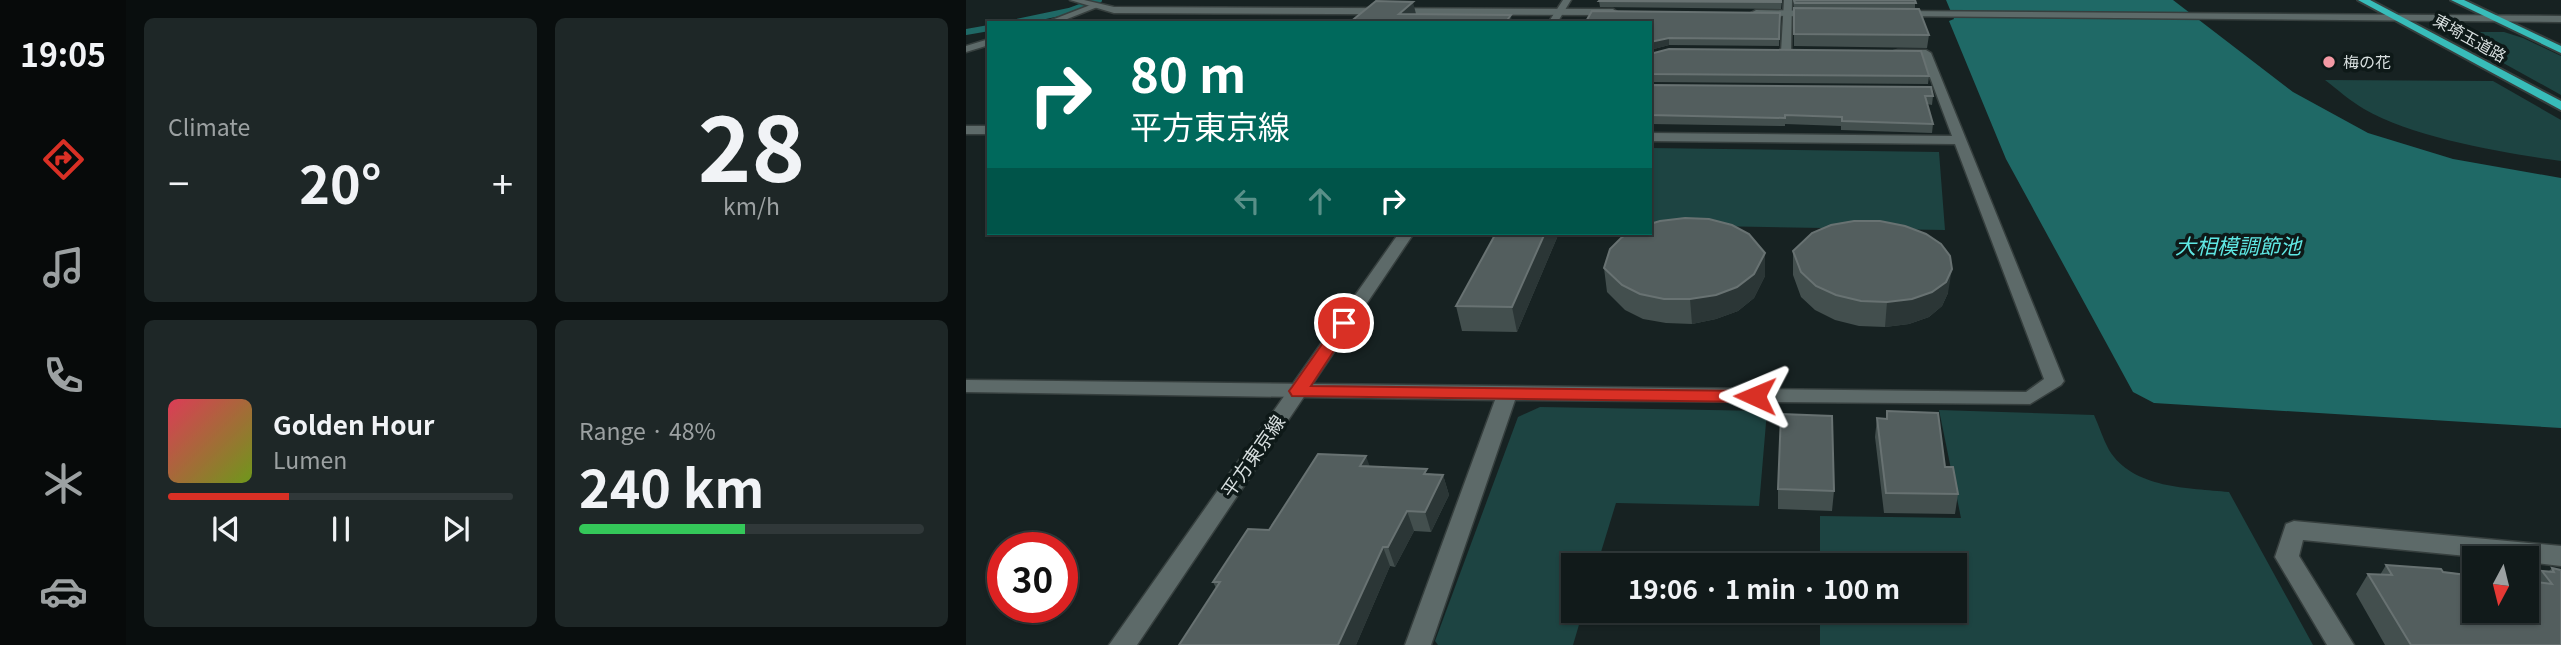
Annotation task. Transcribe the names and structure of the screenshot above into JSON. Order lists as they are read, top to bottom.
{
  "streets": {
    "highway": ["東埼玉道路"],
    "street": ["平方東京線"]
  },
  "water": ["大相模調節池"],
  "places": ["梅の花"],
  "north": "bottom",
  "page": {
    "tabs": "19:05",
    "tile": [
      "Climate",
      ["28", "km/h"],
      ["Range · 48%", "240 km"]
    ],
    "turn": ["80 m", "平方東京線"],
    "heat": ["−", "20°", "+"],
    "song": ["Golden Hour", "Lumen"],
    "limit": "30",
    "trip": "19:06 · 1 min · 100 m"
  }
}
